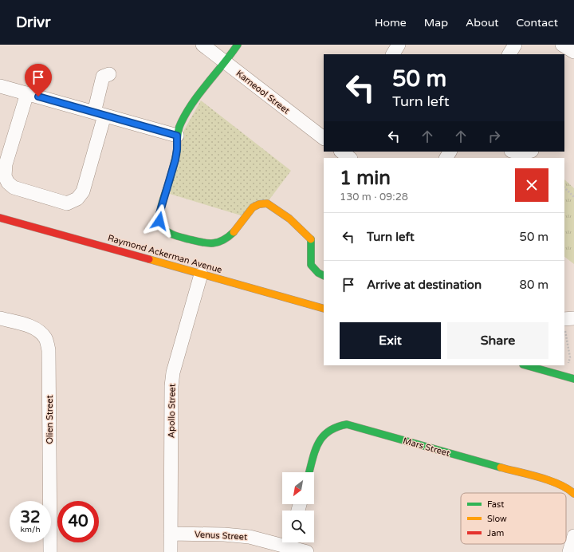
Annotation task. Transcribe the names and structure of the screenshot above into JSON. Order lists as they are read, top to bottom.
{
  "streets": {
    "street": [
      "Karneool Street",
      "Raymond Ackerman Avenue",
      "Apollo Street",
      "Olien Street",
      "Mars Street",
      "Venus Street"
    ]
  },
  "crossings": [
    ["Raymond Ackerman Avenue", "Apollo Street"],
    ["Apollo Street", "Venus Street"]
  ],
  "legend": ["Fast", "Slow", "Jam"],
  "north": "bottom left",
  "page": {
    "header": "Drivr",
    "nav": [
      "Home",
      "Map",
      "About",
      "Contact"
    ],
    "turn": ["50 m", "Turn left"],
    "heading": ["1 min", "130 m · 09:28"],
    "list": [
      {
        "name": "Turn left",
        "value": "50 m"
      },
      {
        "name": "Arrive at destination",
        "value": "80 m"
      }
    ],
    "buttons": ["Exit", "Share"],
    "speed": "32 km/h",
    "limit": "40"
  }
}
